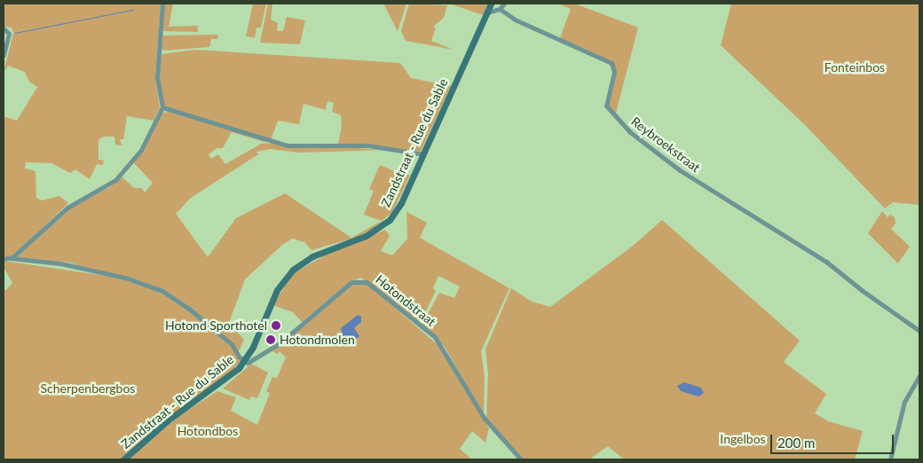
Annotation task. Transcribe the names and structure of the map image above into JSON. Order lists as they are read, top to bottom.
{
  "streets": {
    "main road": ["Zandstraat - Rue du Sable"],
    "street": ["Reybroekstraat", "Hotondstraat"]
  },
  "crossings": [
    ["Zandstraat - Rue du Sable", "Hotondstraat"]
  ],
  "parks": [
    "Fonteinbos",
    "Scherpenbergbos",
    "Hotondbos",
    "Ingelbos"
  ],
  "places": ["Hotond Sporthotel", "Hotondmolen"],
  "scale_bar": "200 m"
}
